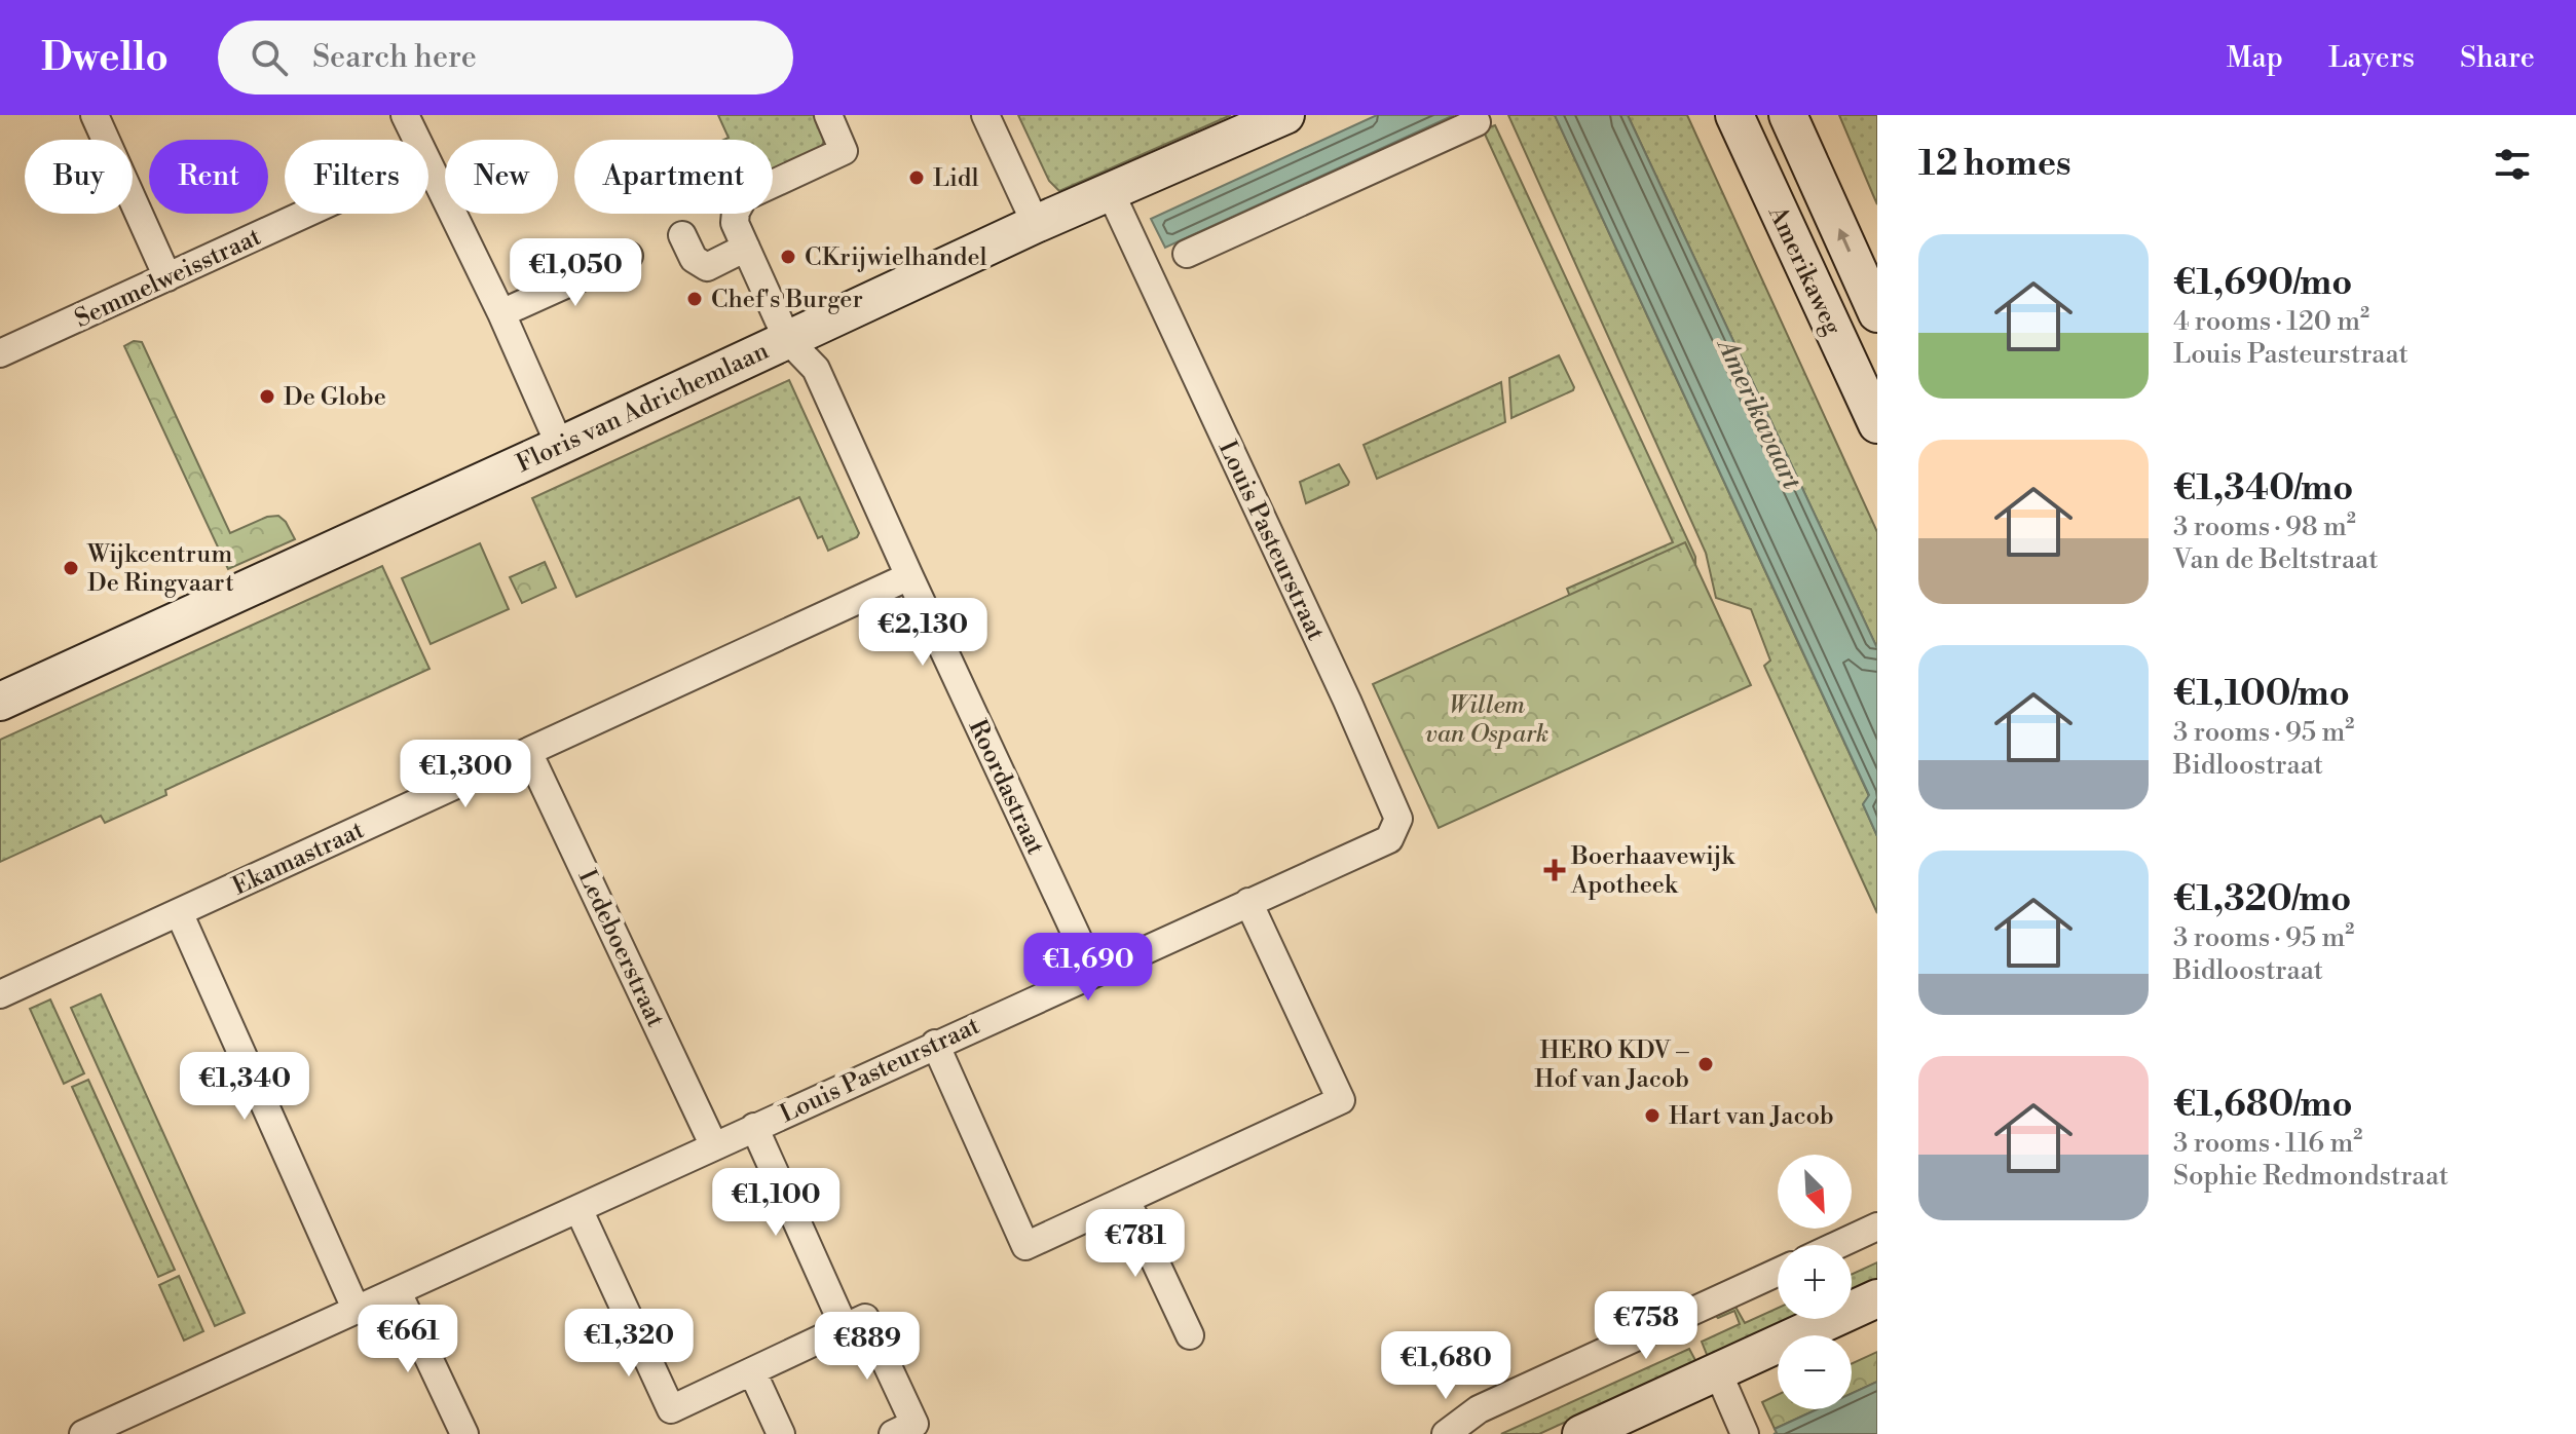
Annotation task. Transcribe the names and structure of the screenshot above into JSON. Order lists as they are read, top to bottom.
{
  "streets": {
    "street": [
      "Amerikaweg",
      "Semmelweisstraat",
      "Floris van Adrichemlaan",
      "Louis Pasteurstraat",
      "Roordastraat",
      "Ekamastraat",
      "Ledeboerstraat"
    ]
  },
  "crossings": [
    ["Floris van Adrichemlaan", "Louis Pasteurstraat"],
    ["Floris van Adrichemlaan", "Roordastraat"],
    ["Louis Pasteurstraat", "Roordastraat"],
    ["Louis Pasteurstraat", "Ledeboerstraat"],
    ["Roordastraat", "Ekamastraat"],
    ["Ekamastraat", "Ledeboerstraat"]
  ],
  "water": ["Amerikavaart"],
  "parks": ["Willem van Ospark"],
  "places": {
    "other": [
      "Lidl",
      "CKrijwielhandel",
      "Chef's Burger",
      "De Globe",
      "Wijkcentrum De Ringvaart",
      "HERO KDV – Hof van Jacob",
      "Hart van Jacob"
    ],
    "health": ["Boerhaavewijk Apotheek"]
  },
  "north": "bottom right",
  "page": {
    "header": "Dwello",
    "search": "Search here",
    "nav": ["Map", "Layers", "Share"],
    "heading": "12 homes",
    "chip": [
      "Buy",
      "Rent",
      "Filters",
      "New",
      "Apartment"
    ],
    "list": [
      {
        "name": "€1,690/mo",
        "note": "4 rooms · 120 m² · Louis Pasteurstraat"
      },
      {
        "name": "€1,340/mo",
        "note": "3 rooms · 98 m² · Van de Beltstraat"
      },
      {
        "name": "€1,100/mo",
        "note": "3 rooms · 95 m² · Bidloostraat"
      },
      {
        "name": "€1,320/mo",
        "note": "3 rooms · 95 m² · Bidloostraat"
      },
      {
        "name": "€1,680/mo",
        "note": "3 rooms · 116 m² · Sophie Redmondstraat"
      }
    ],
    "price": [
      "€1,050",
      "€2,130",
      "€1,300",
      "€1,690",
      "€1,340",
      "€1,100",
      "€781",
      "€758",
      "€661",
      "€1,320",
      "€889",
      "€1,680"
    ],
    "map_buttons": ["+", "−"]
  }
}
